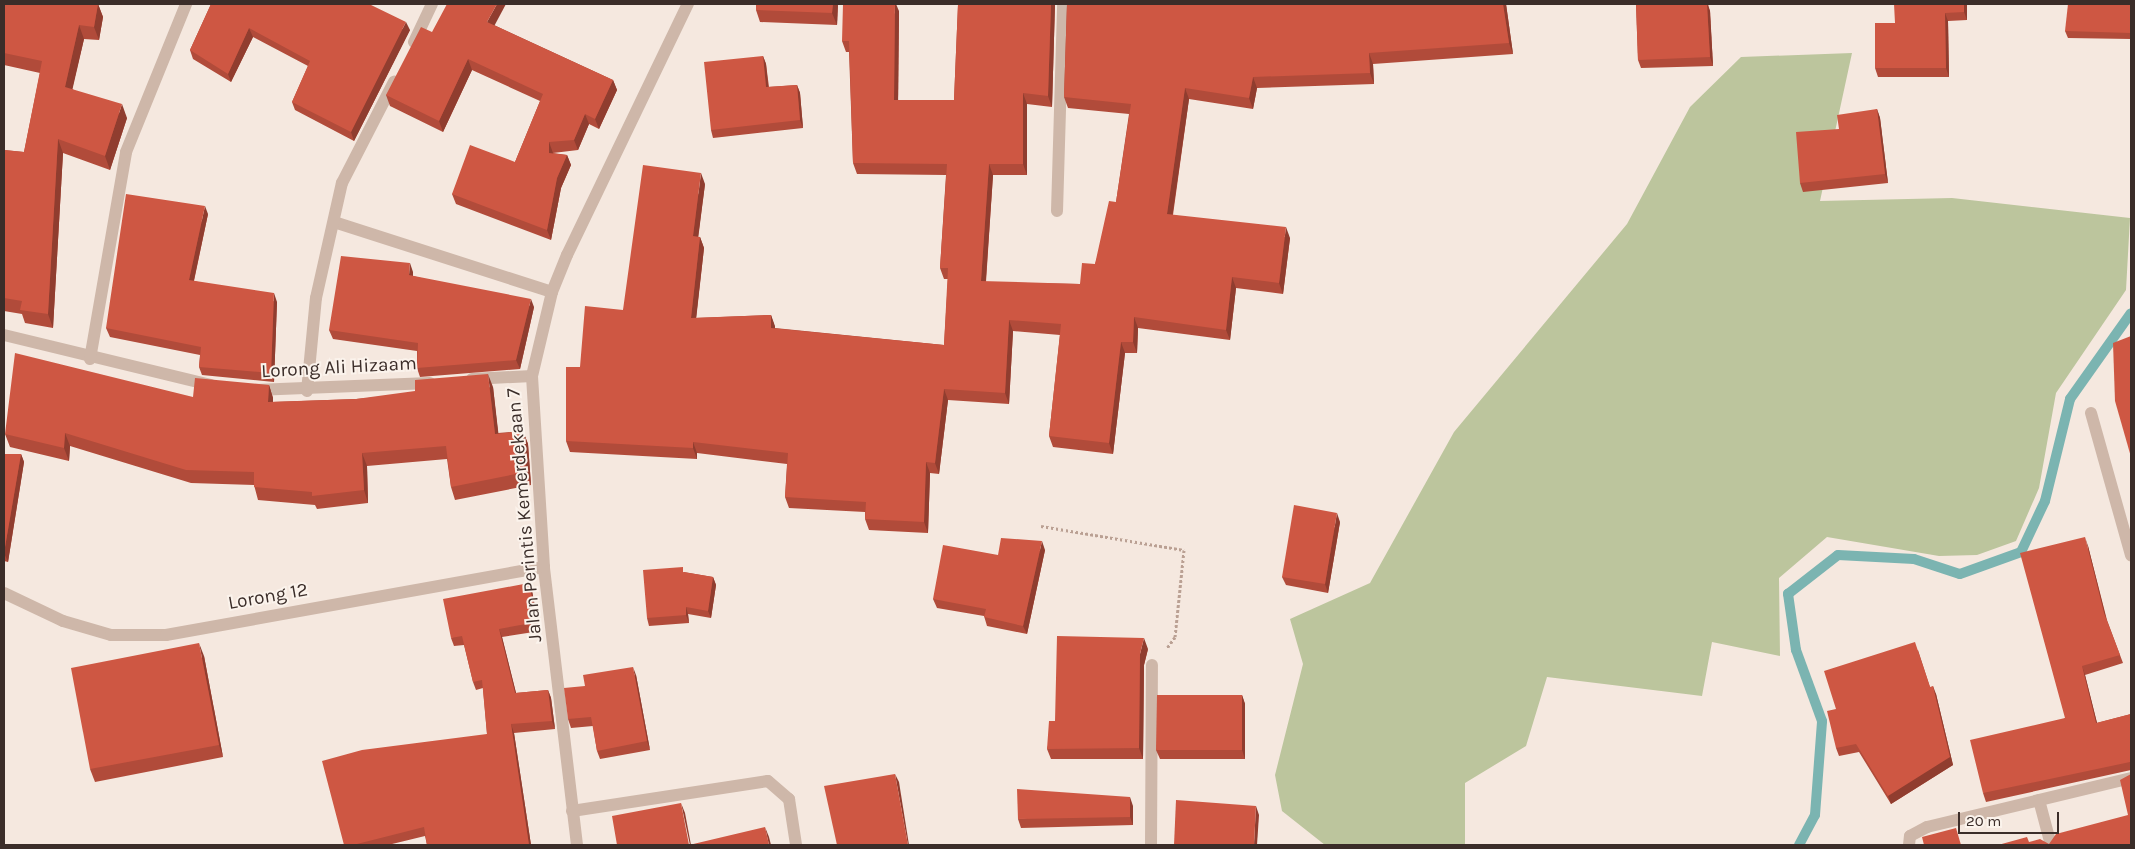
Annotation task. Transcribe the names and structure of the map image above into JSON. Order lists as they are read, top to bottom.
{
  "streets": {
    "street": ["Lorong Ali Hizaam", "Jalan Perintis Kemerdekaan 7", "Lorong 12"]
  },
  "crossings": [
    ["Jalan Perintis Kemerdekaan 7", "Lorong 12"]
  ],
  "scale_bar": "20 m"
}
